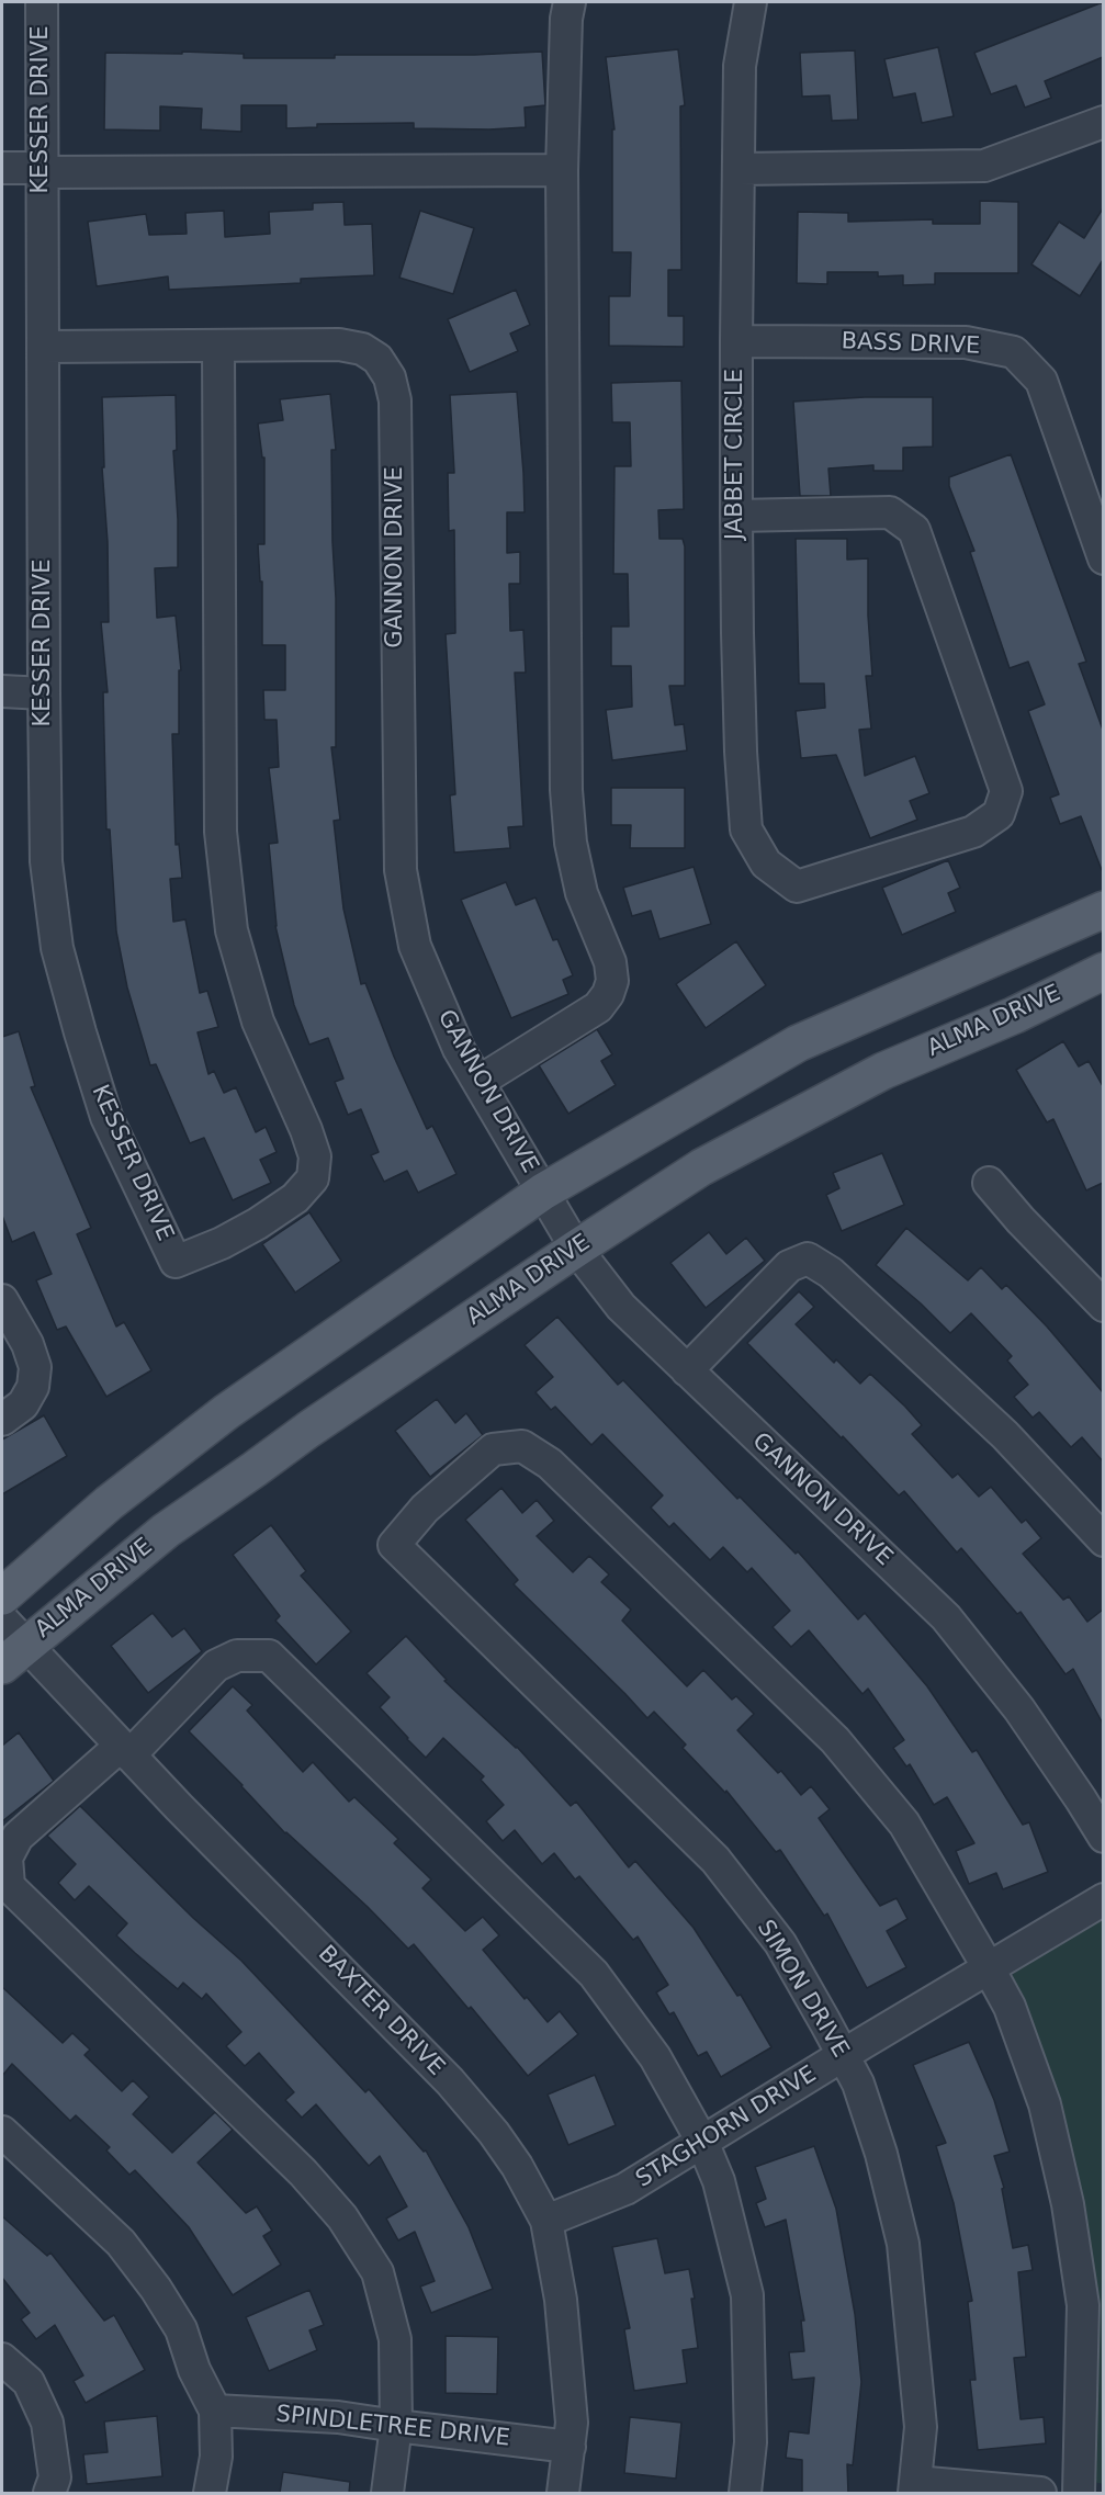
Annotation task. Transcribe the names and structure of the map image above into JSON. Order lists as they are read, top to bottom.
{
  "streets": {
    "main road": ["ALMA DRIVE"],
    "street": [
      "KESSER DRIVE",
      "BASS DRIVE",
      "JABBET CIRCLE",
      "GANNON DRIVE",
      "SIMON DRIVE",
      "BAXTER DRIVE",
      "STAGHORN DRIVE",
      "SPINDLETREE DRIVE"
    ]
  },
  "crossings": [
    ["KESSER DRIVE", "GANNON DRIVE"],
    ["BASS DRIVE", "JABBET CIRCLE"],
    ["GANNON DRIVE", "ALMA DRIVE"],
    ["ALMA DRIVE", "BAXTER DRIVE"],
    ["SIMON DRIVE", "STAGHORN DRIVE"],
    ["BAXTER DRIVE", "STAGHORN DRIVE"],
    ["BAXTER DRIVE", "SPINDLETREE DRIVE"]
  ]
}
